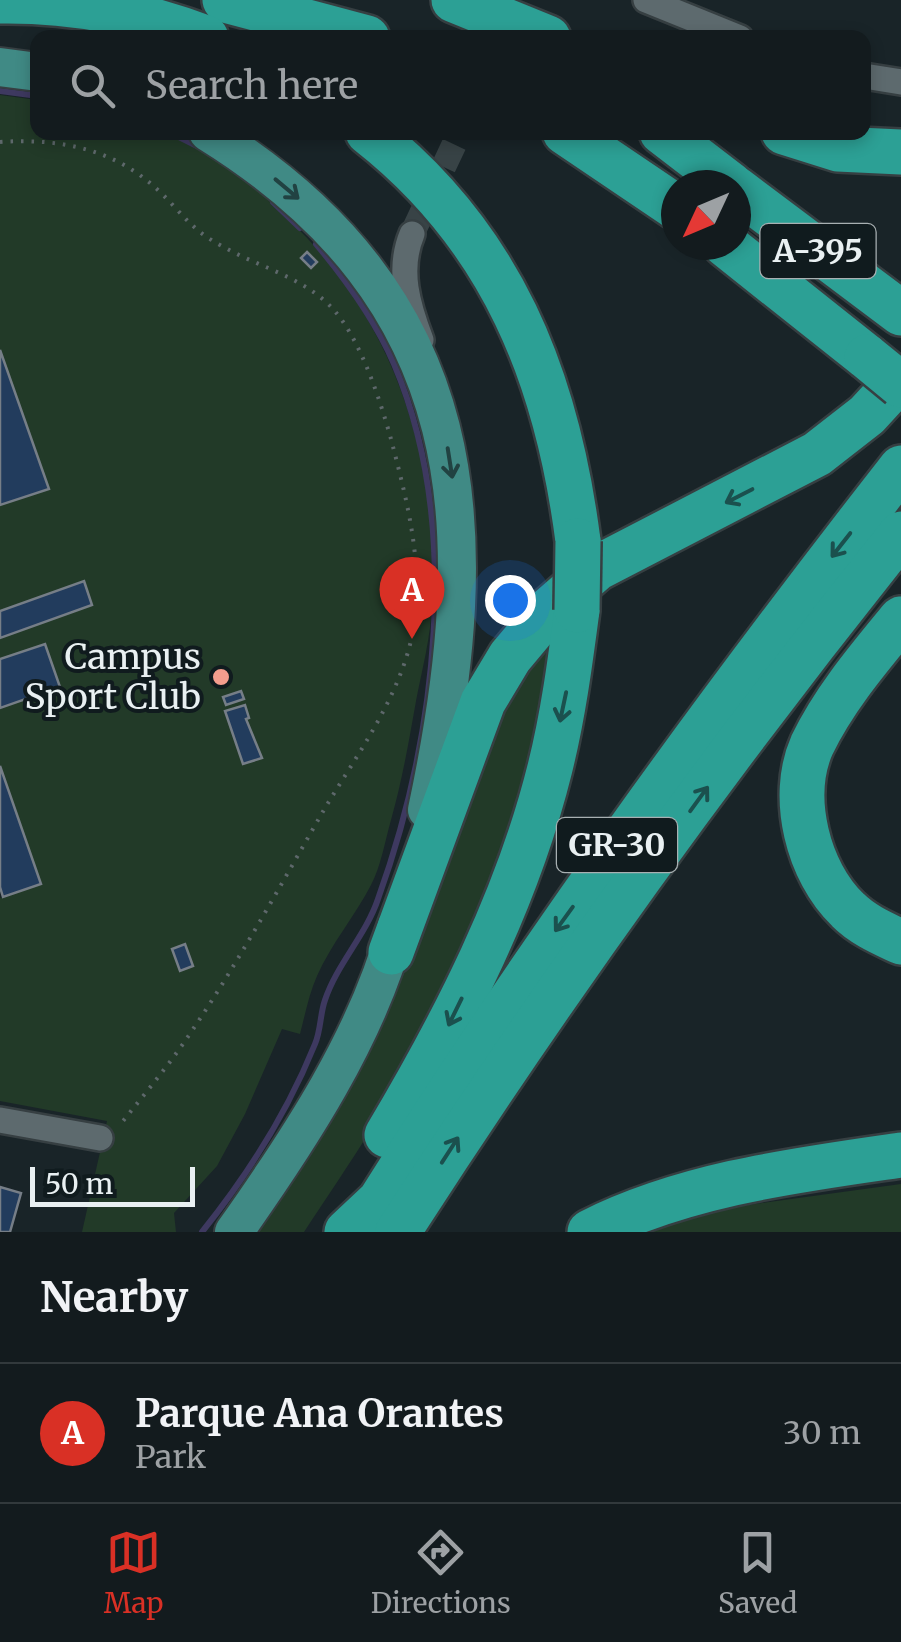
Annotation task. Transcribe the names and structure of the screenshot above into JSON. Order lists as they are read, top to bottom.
{
  "streets": {
    "highway": ["A-395", "GR-30"]
  },
  "places": ["Campus Sport Club"],
  "scale_bar": "50 m",
  "north": "bottom left",
  "page": {
    "search": "Search here",
    "pins": "A",
    "scale": "50 m",
    "heading": "Nearby",
    "list": [
      {
        "mark": "A",
        "name": "Parque Ana Orantes",
        "note": "Park",
        "value": "30 m"
      }
    ],
    "nav": ["Map", "Directions", "Saved"]
  }
}
